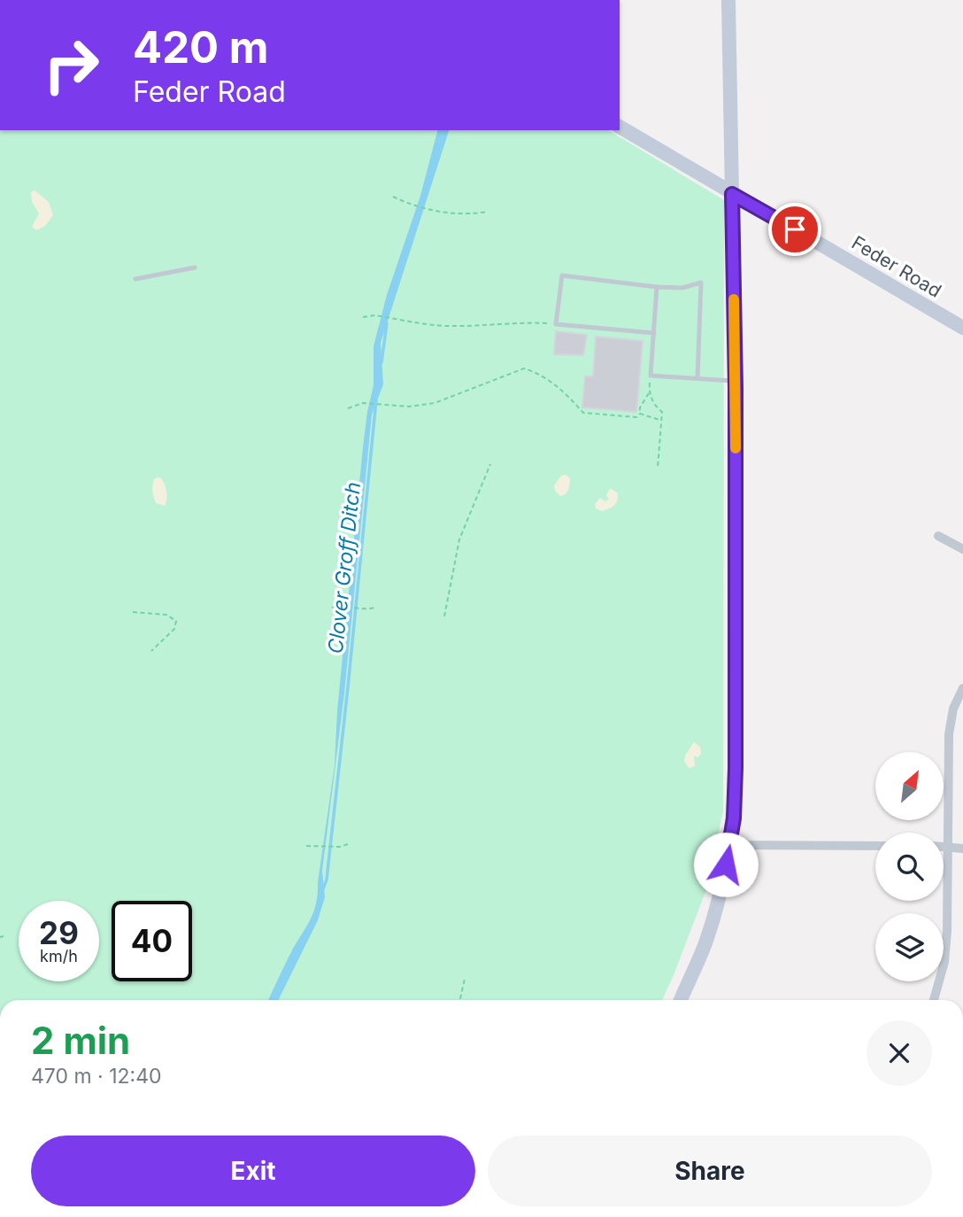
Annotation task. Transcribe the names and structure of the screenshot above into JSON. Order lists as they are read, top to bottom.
{
  "streets": {
    "street": ["Feder Road"]
  },
  "water": ["Clover Groff Ditch"],
  "north": "top right",
  "page": {
    "turn": ["420 m", "Feder Road"],
    "speed": "29 km/h",
    "limit": "40",
    "heading": ["2 min", "470 m · 12:40"],
    "buttons": ["Exit", "Share"]
  }
}
